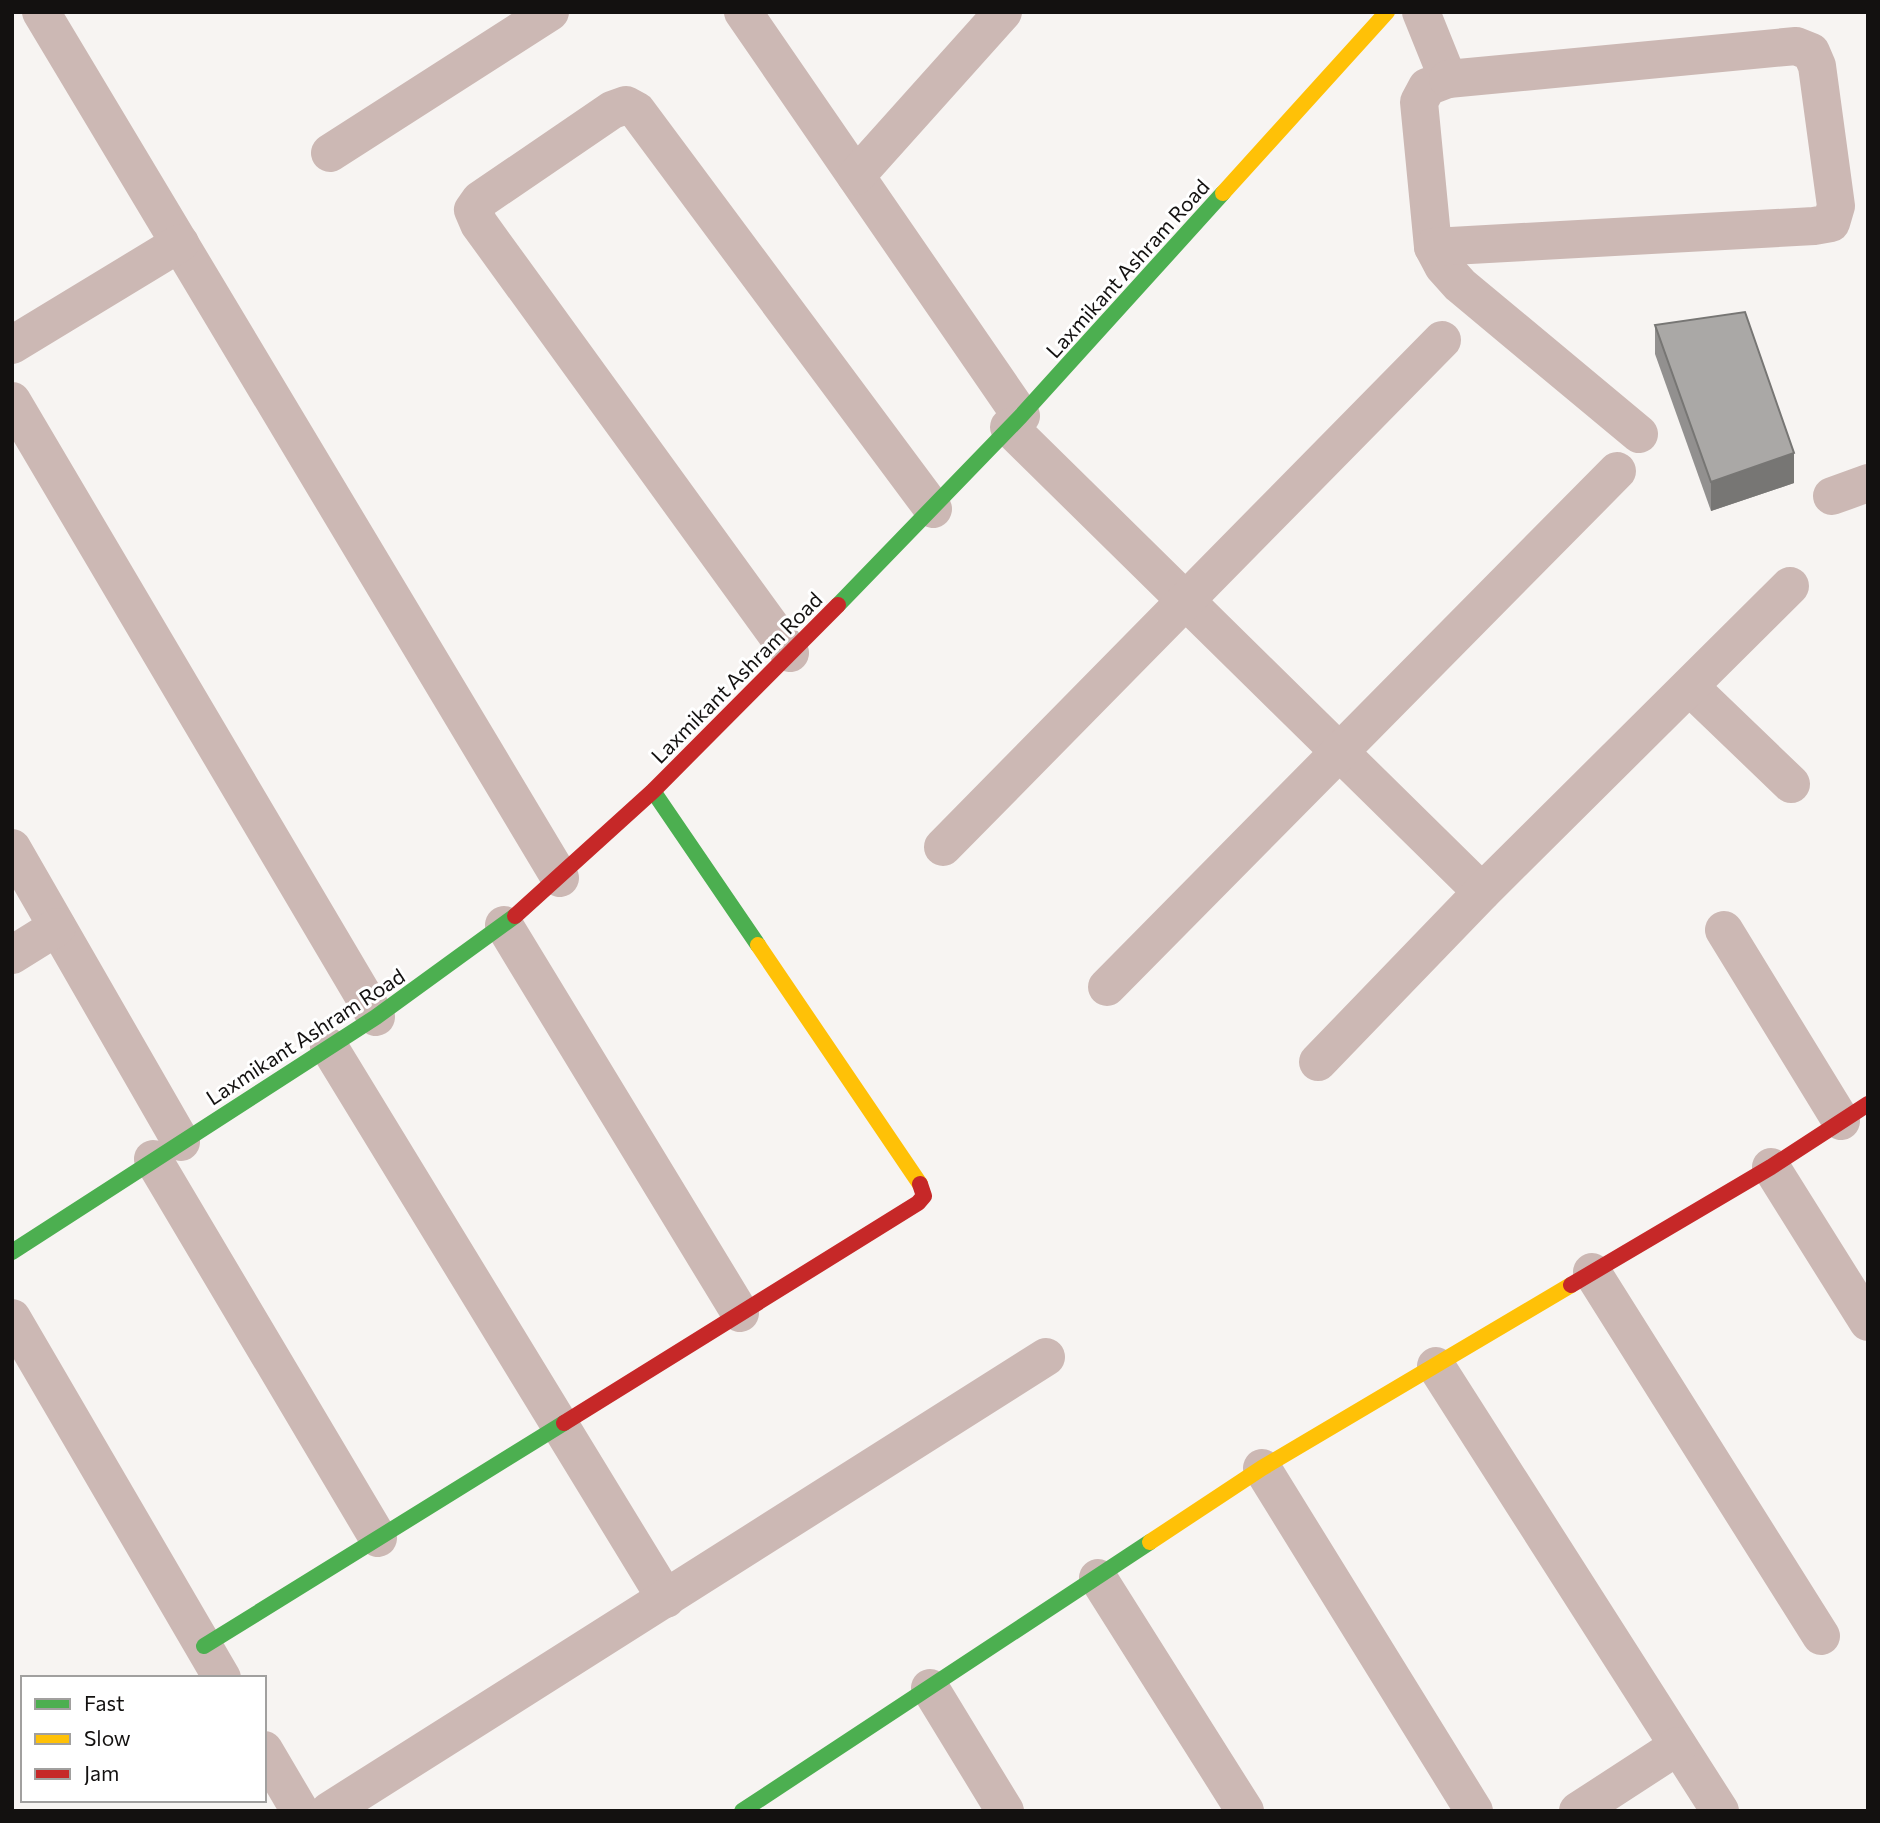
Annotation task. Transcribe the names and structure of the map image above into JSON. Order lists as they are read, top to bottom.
{
  "streets": {
    "street": ["Laxmikant Ashram Road"]
  },
  "legend": ["Fast", "Slow", "Jam"]
}
